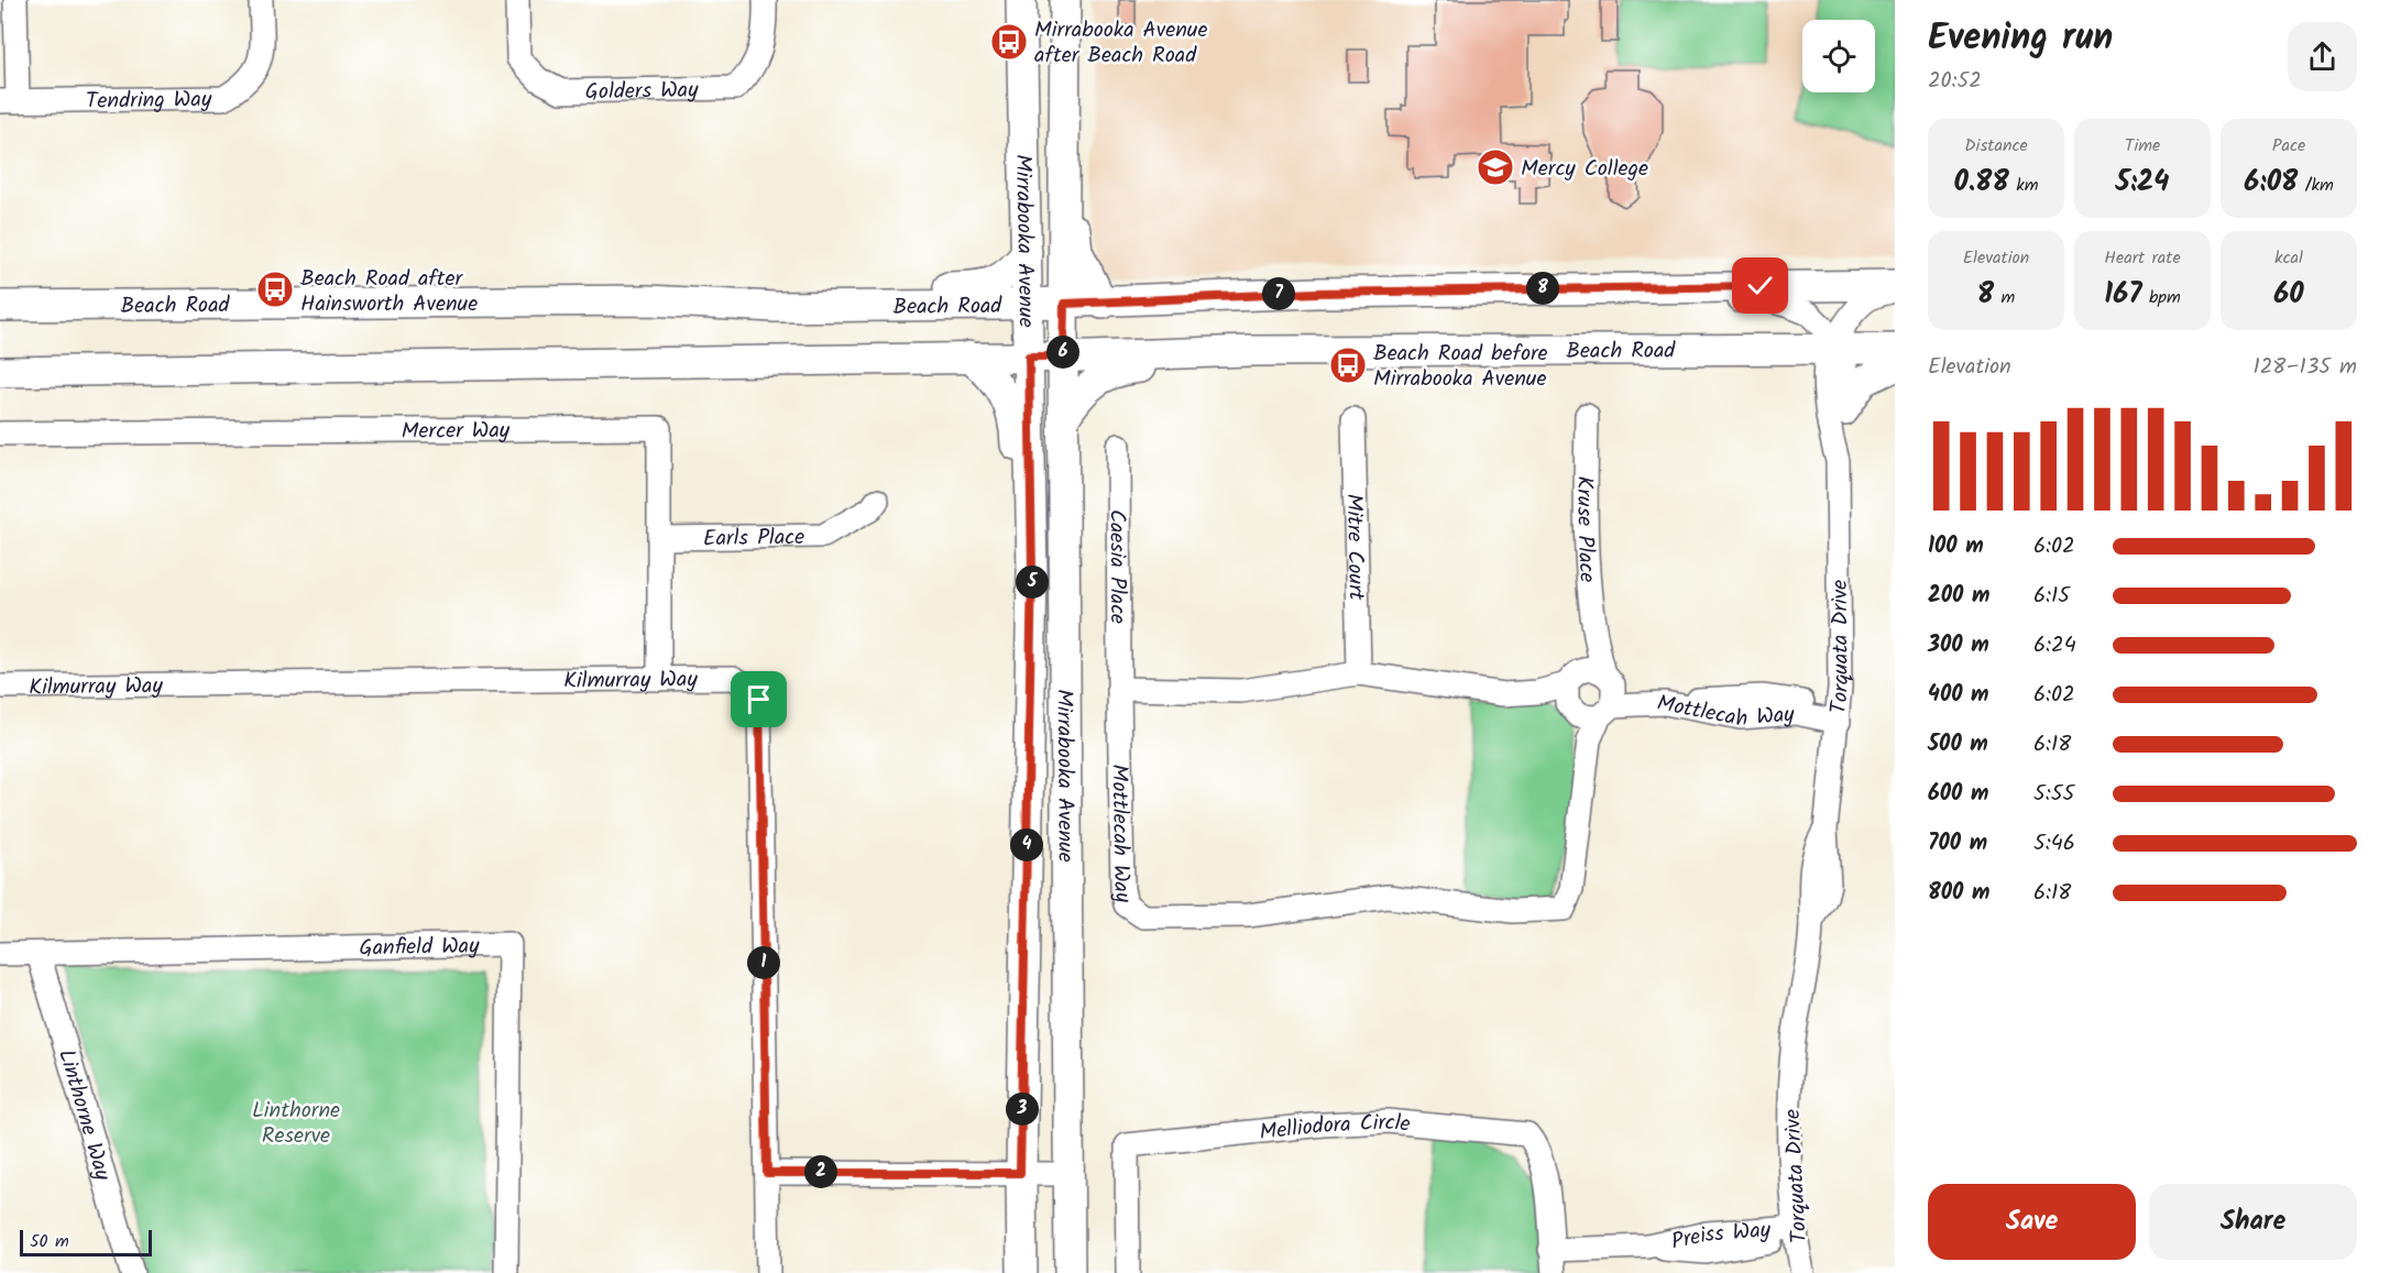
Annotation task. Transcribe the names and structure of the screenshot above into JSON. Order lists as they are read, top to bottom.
{
  "streets": {
    "main road": ["Mirrabooka Avenue", "Beach Road"],
    "street": [
      "Golders Way",
      "Tendring Way",
      "Mercer Way",
      "Kruse Place",
      "Earls Place",
      "Mitre Court",
      "Caesia Place",
      "Torquata Drive",
      "Kilmurray Way",
      "Mottlecah Way",
      "Ganfield Way",
      "Linthorne Way",
      "Melliodora Circle",
      "Preiss Way"
    ]
  },
  "crossings": [
    ["Mirrabooka Avenue", "Beach Road"],
    ["Beach Road", "Torquata Drive"],
    ["Mercer Way", "Earls Place"],
    ["Mercer Way", "Kilmurray Way"],
    ["Kruse Place", "Mottlecah Way"],
    ["Mitre Court", "Mottlecah Way"],
    ["Caesia Place", "Mottlecah Way"],
    ["Torquata Drive", "Mottlecah Way"],
    ["Torquata Drive", "Preiss Way"],
    ["Ganfield Way", "Linthorne Way"],
    ["Melliodora Circle", "Preiss Way"]
  ],
  "parks": ["Linthorne Reserve"],
  "places": {
    "bus stop": ["Mirrabooka Avenue after Beach Road", "Beach Road after Hainsworth Avenue", "Beach Road before Mirrabooka Avenue"],
    "school or university": ["Mercy College"]
  },
  "scale_bar": "50 m",
  "page": {
    "heading": ["Evening run", "20:52"],
    "stats": [
      ["Distance", "0.88 km"],
      ["Time", "5:24"],
      ["Pace", "6:08 /km"],
      ["Elevation", "8 m"],
      ["Heart rate", "167 bpm"],
      ["kcal", "60"]
    ],
    "pins": [
      "8",
      "7",
      "6",
      "5",
      "4",
      "1",
      "3",
      "2"
    ],
    "chart": ["Elevation", "128–135 m"],
    "list": [
      {
        "name": "100 m",
        "note": "6:02"
      },
      {
        "name": "200 m",
        "note": "6:15"
      },
      {
        "name": "300 m",
        "note": "6:24"
      },
      {
        "name": "400 m",
        "note": "6:02"
      },
      {
        "name": "500 m",
        "note": "6:18"
      },
      {
        "name": "600 m",
        "note": "5:55"
      },
      {
        "name": "700 m",
        "note": "5:46"
      },
      {
        "name": "800 m",
        "note": "6:18"
      }
    ],
    "buttons": ["Save", "Share"],
    "scale": "50 m"
  }
}
